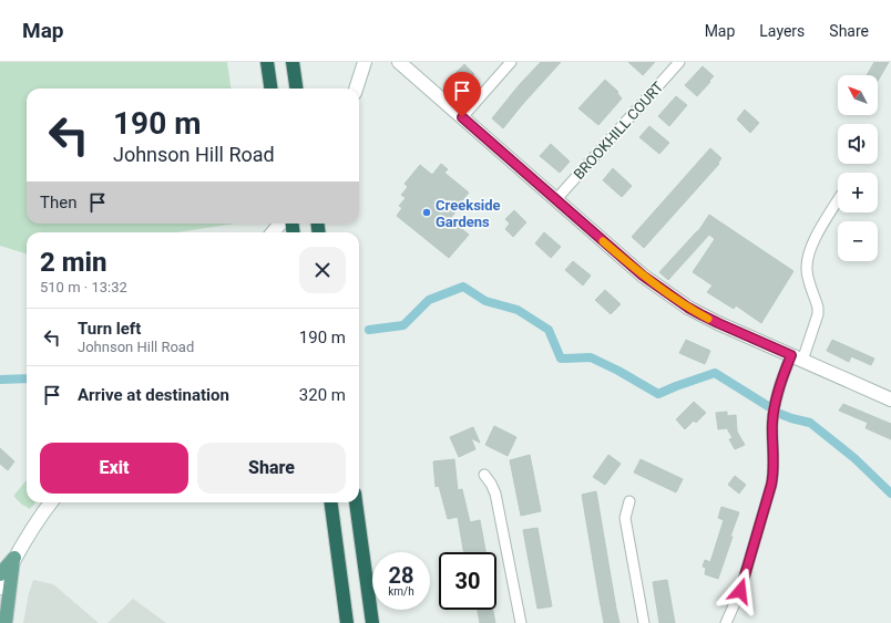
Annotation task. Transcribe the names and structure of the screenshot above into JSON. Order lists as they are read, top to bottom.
{
  "streets": {
    "street": ["BROOKHILL COURT"]
  },
  "places": ["Creekside Gardens"],
  "north": "top left",
  "page": {
    "header": "Map",
    "nav": ["Map", "Layers", "Share"],
    "map_buttons": ["+", "−"],
    "turn": ["190 m", "Johnson Hill Road"],
    "then": "Then",
    "heading": ["2 min", "510 m · 13:32"],
    "list": [
      {
        "name": "Turn left",
        "note": "Johnson Hill Road",
        "value": "190 m"
      },
      {
        "name": "Arrive at destination",
        "value": "320 m"
      }
    ],
    "buttons": ["Exit", "Share"],
    "speed": "28 km/h",
    "limit": "30"
  }
}
